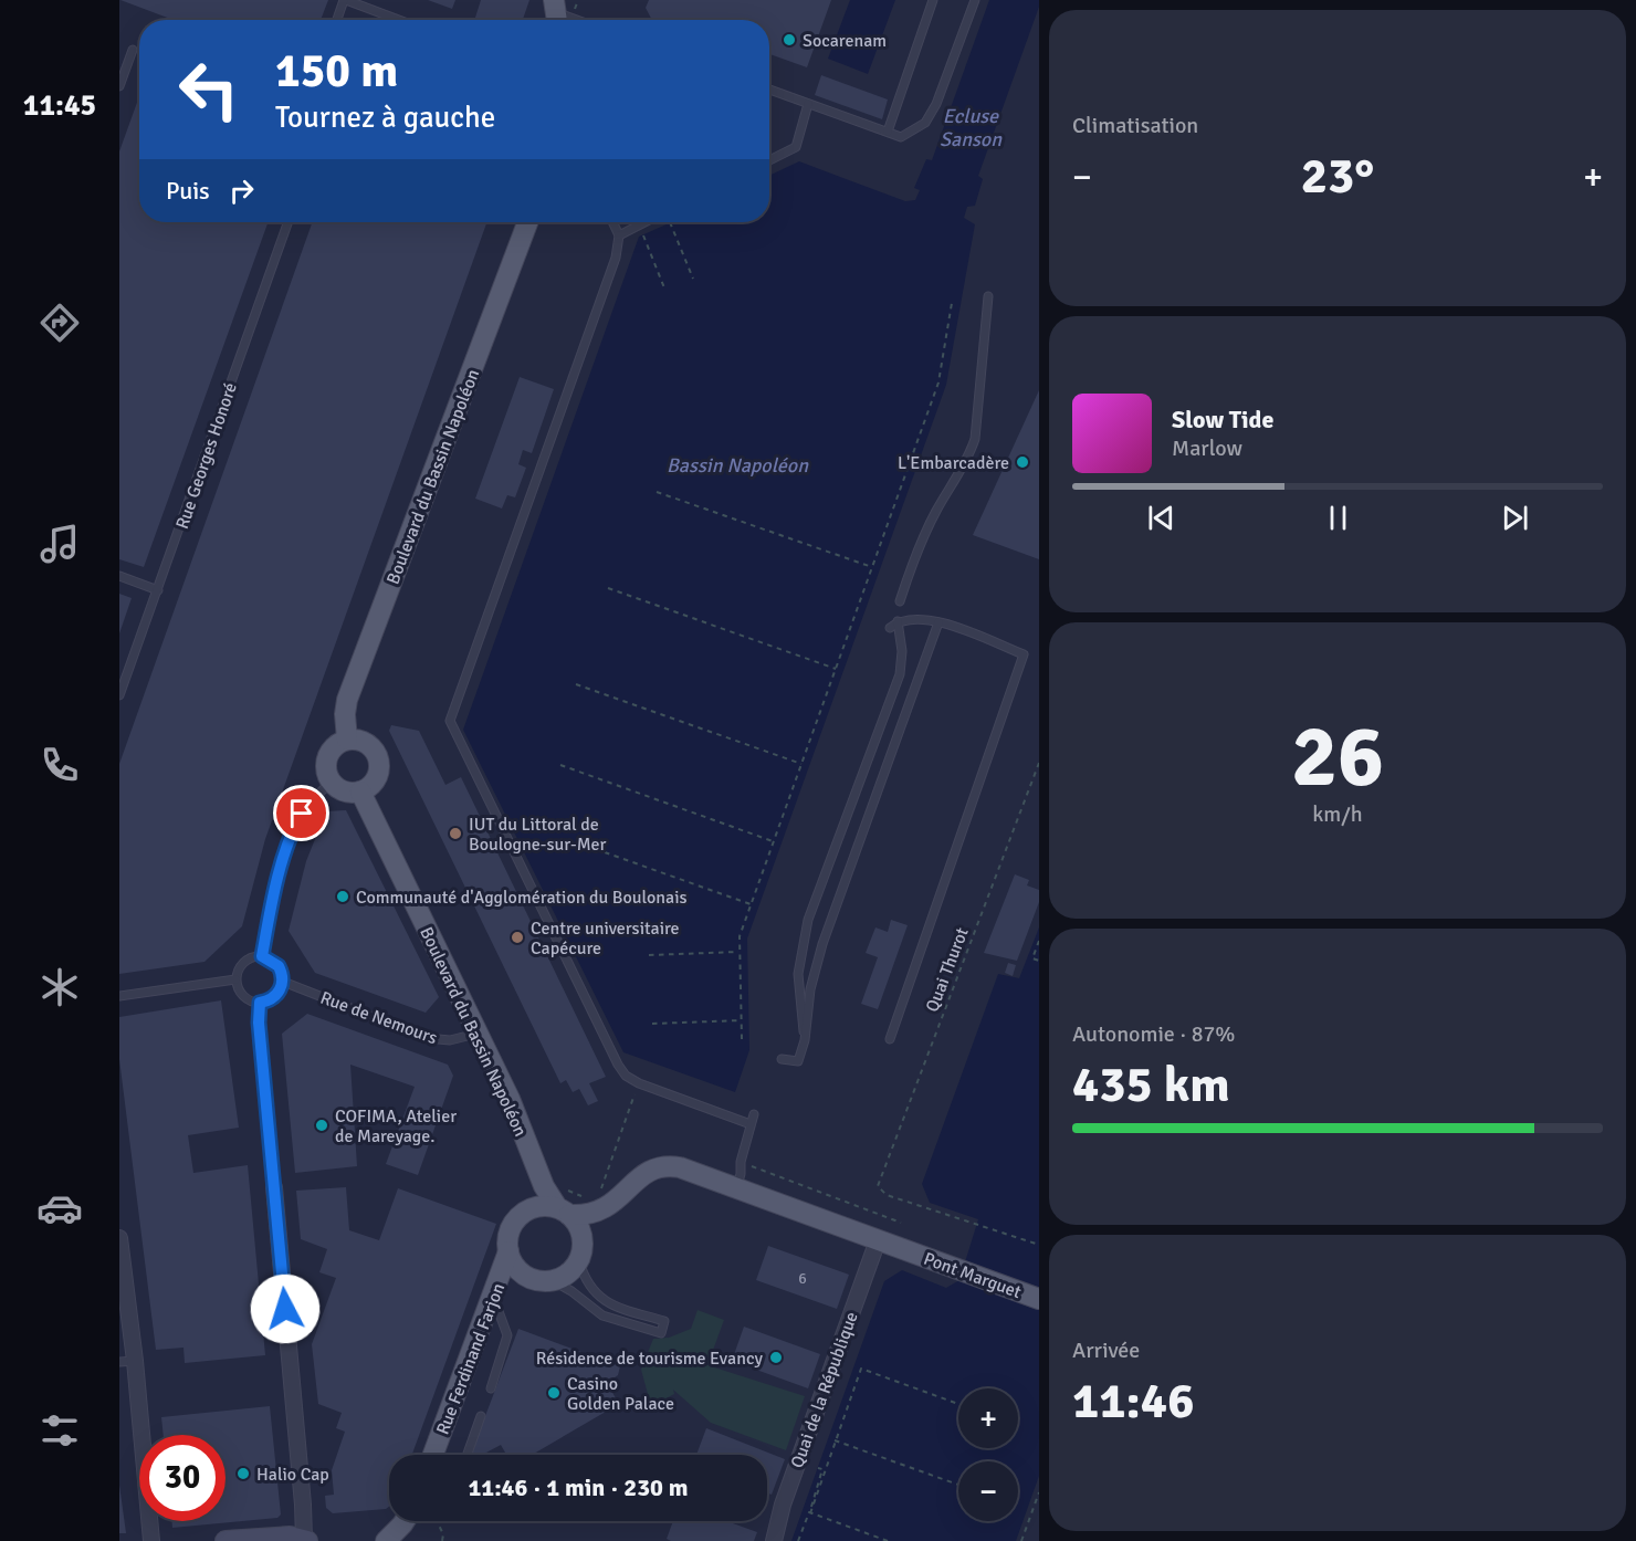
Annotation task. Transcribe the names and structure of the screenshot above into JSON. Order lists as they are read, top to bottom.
{
  "streets": {
    "main road": ["Boulevard du Bassin Napoléon", "Pont Marguet", "Rue Ferdinand Farjon"],
    "street": ["Quai de la République"],
    "lane": ["Rue Georges Honoré", "Rue de Nemours"],
    "path": ["Quai Thurot"]
  },
  "crossings": [
    ["Boulevard du Bassin Napoléon", "Rue de Nemours"],
    ["Boulevard du Bassin Napoléon", "Rue Ferdinand Farjon"],
    ["Pont Marguet", "Quai de la République"]
  ],
  "water": ["Ecluse Sanson", "Bassin Napoléon"],
  "places": [
    "Socarenam",
    "L'Embarcadère",
    "IUT du Littoral de Boulogne-sur-Mer",
    "Communauté d'Agglomération du Boulonais",
    "Centre universitaire Capécure",
    "COFIMA, Atelier de Mareyage.",
    "Résidence de tourisme Evancy",
    "Casino Golden Palace",
    "Halio Cap"
  ],
  "house_numbers": ["6"],
  "page": {
    "tabs": "11:45",
    "tile": [
      "Climatisation",
      ["26", "km/h"],
      ["Autonomie · 87%", "435 km"],
      ["Arrivée", "11:46"]
    ],
    "turn": ["150 m", "Tournez à gauche"],
    "heat": ["−", "23°", "+"],
    "then": "Puis",
    "song": ["Slow Tide", "Marlow"],
    "map_buttons": ["+", "−"],
    "limit": "30",
    "trip": "11:46 · 1 min · 230 m"
  }
}
